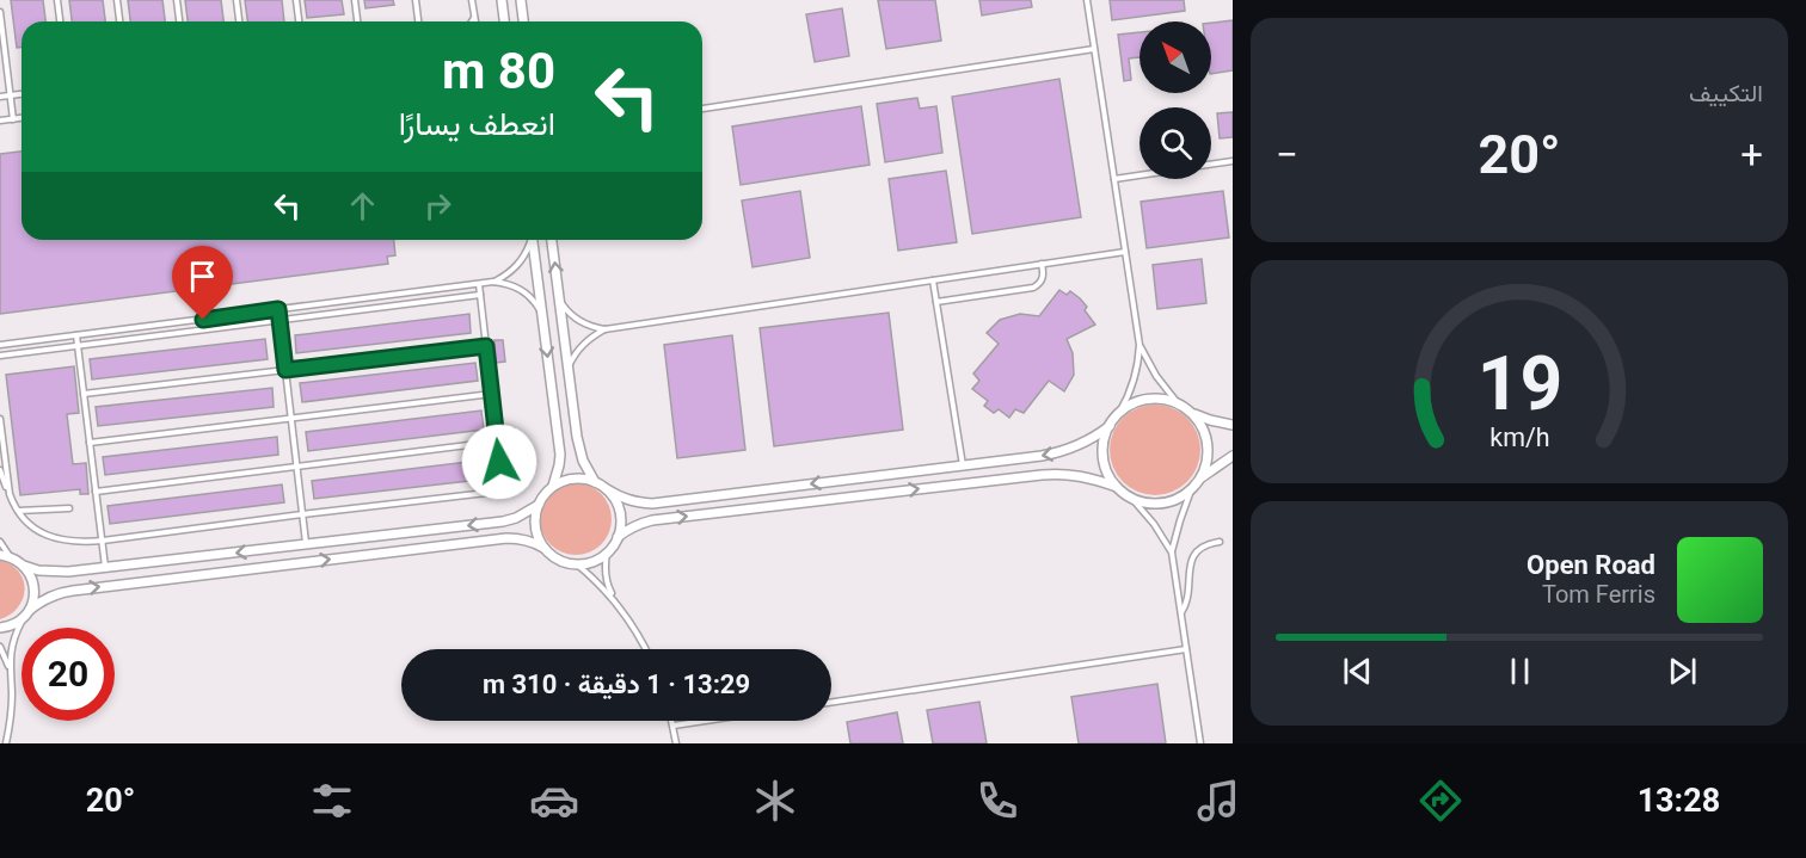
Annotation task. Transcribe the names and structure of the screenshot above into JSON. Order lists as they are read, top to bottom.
{
  "north": "top left",
  "page": {
    "tile": "التكييف",
    "turn": ["80 m", "انعطف يسارًا"],
    "heat": ["−", "20°", "+"],
    "song": ["Open Road", "Tom Ferris"],
    "limit": "20",
    "trip": "13:29 · 1 دقيقة · 310 m",
    "tabs": ["13:28", "20°"],
    "gauge": ["19", "km/h"]
  }
}
